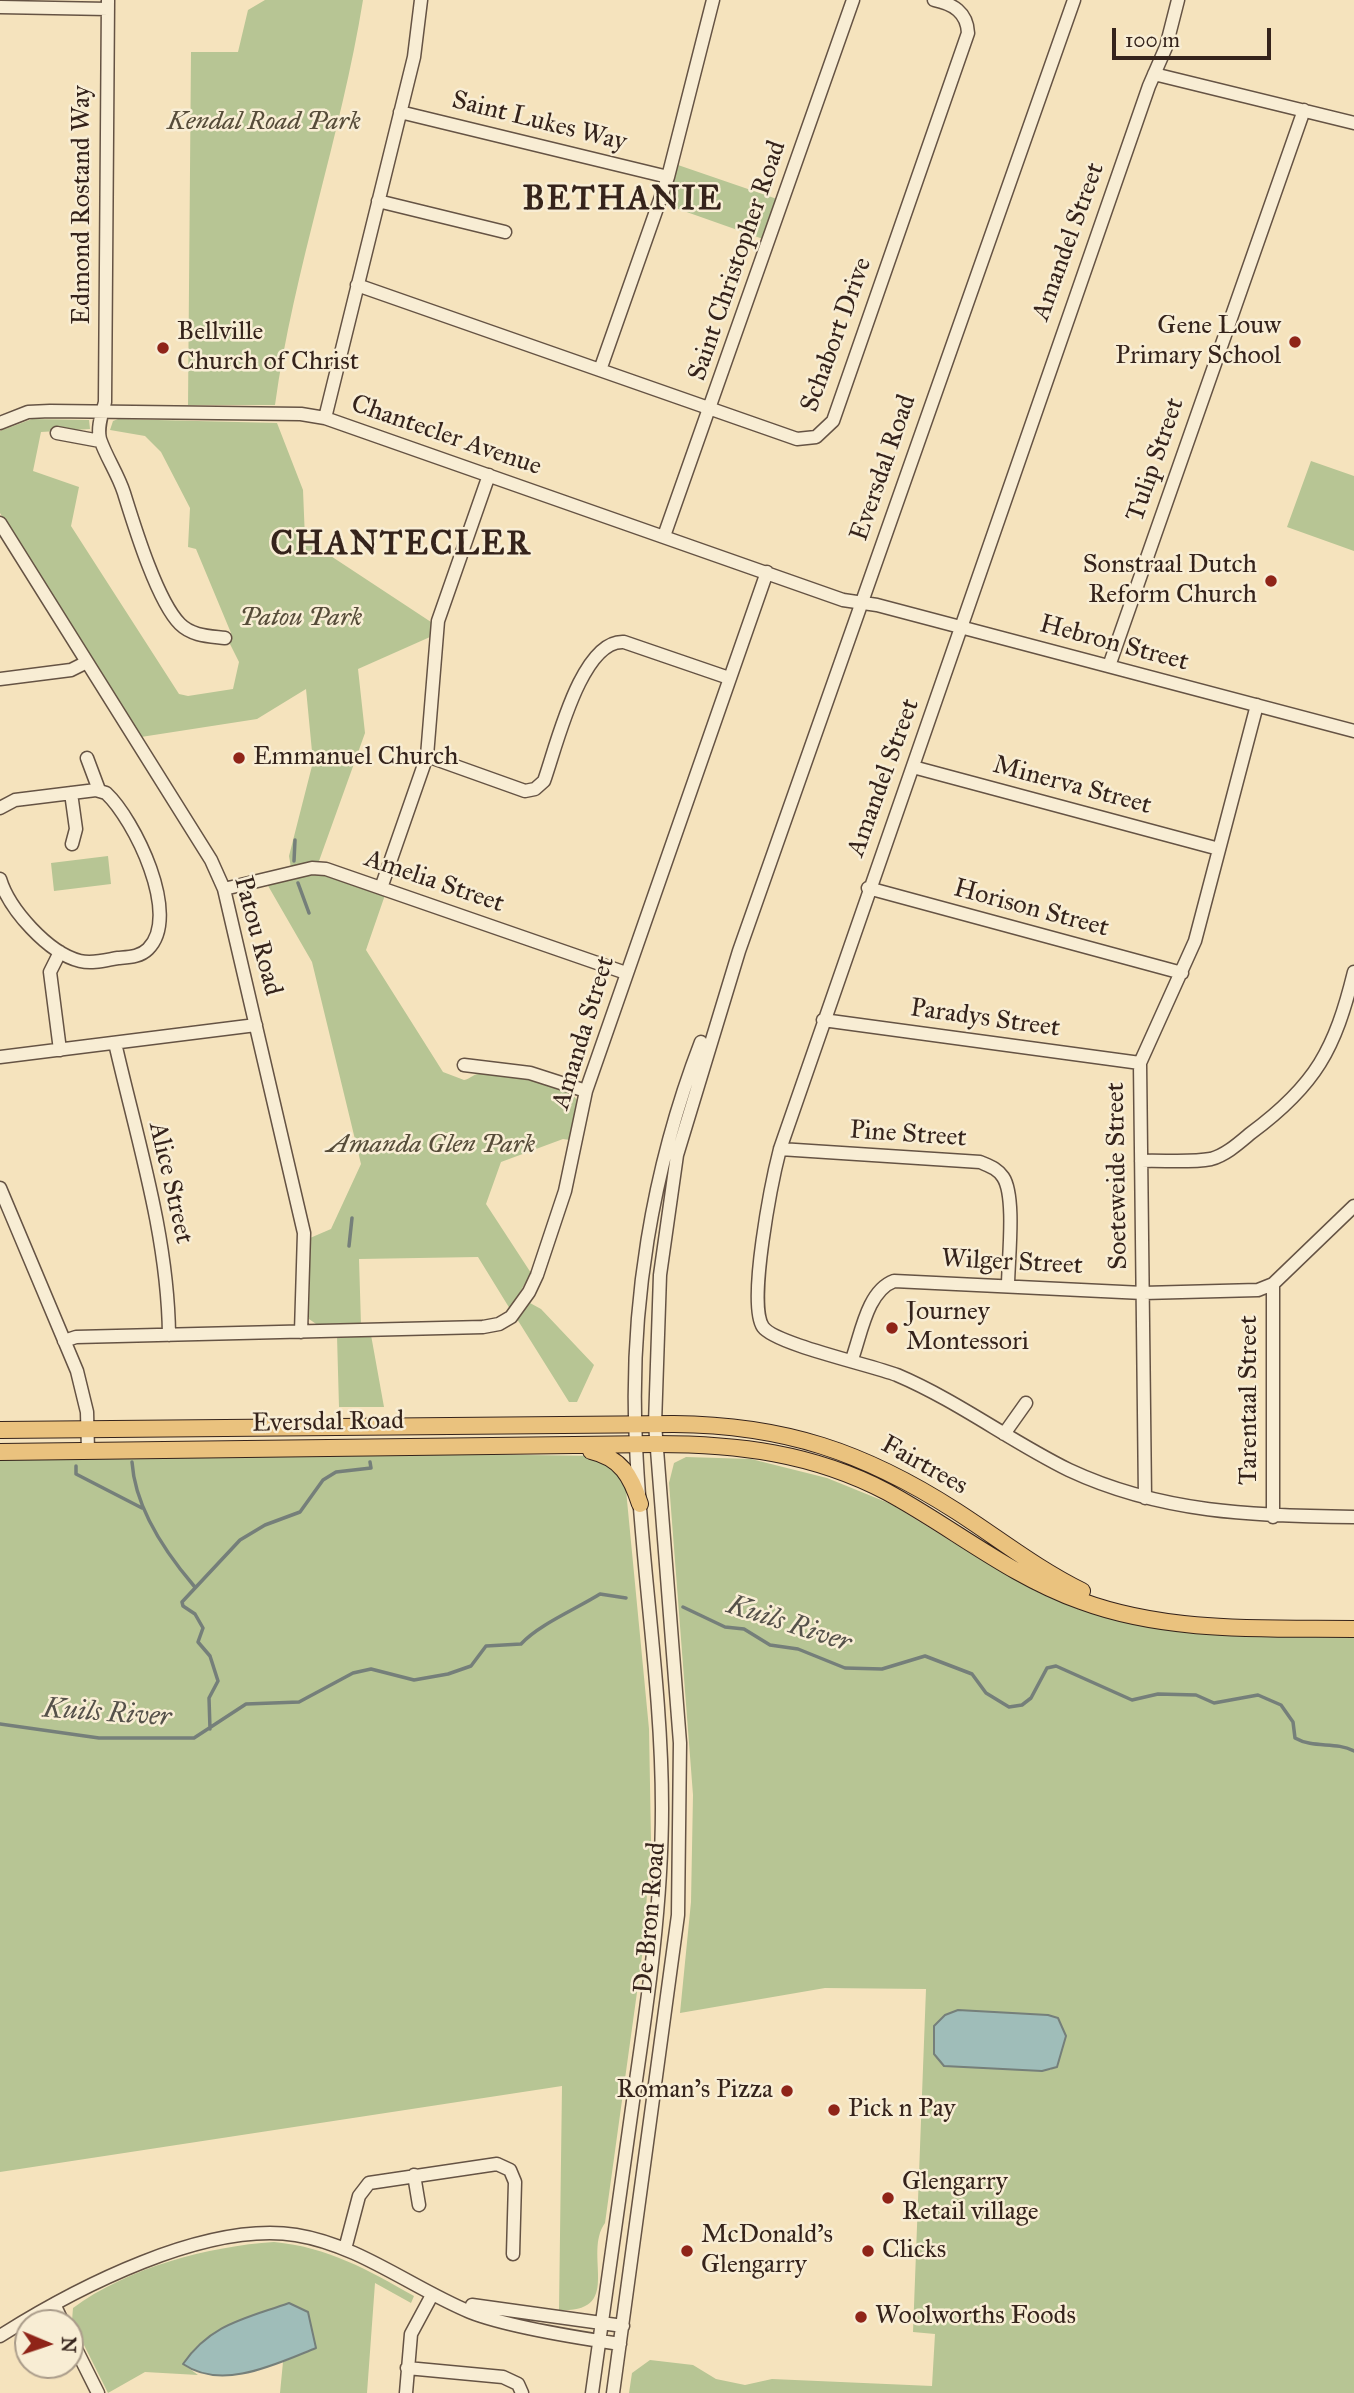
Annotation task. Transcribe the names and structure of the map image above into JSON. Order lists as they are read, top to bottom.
{
  "streets": {
    "main road": ["Eversdal Road", "Fairtrees"],
    "street": [
      "Saint Lukes Way",
      "Edmond Rostand Way",
      "Amandel Street",
      "Saint Christopher Road",
      "Schabort Drive",
      "Chantecler Avenue",
      "Tulip Street",
      "Hebron Street",
      "Minerva Street",
      "Amelia Street",
      "Horison Street",
      "Patou Road",
      "Paradys Street",
      "Amanda Street",
      "Pine Street",
      "Soeteweide Street",
      "Alice Street",
      "Wilger Street",
      "Tarentaal Street",
      "De Bron Road"
    ]
  },
  "crossings": [
    ["Edmond Rostand Way", "Chantecler Avenue"],
    ["Amandel Street", "Hebron Street"],
    ["Amandel Street", "Minerva Street"],
    ["Amandel Street", "Horison Street"],
    ["Amandel Street", "Paradys Street"],
    ["Amandel Street", "Pine Street"],
    ["Amandel Street", "Soeteweide Street"],
    ["Amandel Street", "Wilger Street"],
    ["Amandel Street", "Tarentaal Street"],
    ["Saint Christopher Road", "Schabort Drive"],
    ["Saint Christopher Road", "Chantecler Avenue"],
    ["Chantecler Avenue", "Eversdal Road"],
    ["Chantecler Avenue", "Hebron Street"],
    ["Chantecler Avenue", "Amanda Street"],
    ["Tulip Street", "Hebron Street"],
    ["Eversdal Road", "Hebron Street"],
    ["Eversdal Road", "Fairtrees"],
    ["Eversdal Road", "De Bron Road"],
    ["Hebron Street", "Soeteweide Street"],
    ["Minerva Street", "Soeteweide Street"],
    ["Amelia Street", "Patou Road"],
    ["Amelia Street", "Amanda Street"],
    ["Horison Street", "Soeteweide Street"],
    ["Patou Road", "Amanda Street"],
    ["Paradys Street", "Soeteweide Street"],
    ["Amanda Street", "Alice Street"],
    ["Pine Street", "Wilger Street"],
    ["Soeteweide Street", "Wilger Street"],
    ["Wilger Street", "Tarentaal Street"],
    ["Fairtrees", "De Bron Road"]
  ],
  "districts": ["BETHANIE", "CHANTECLER"],
  "water": ["Kuils River"],
  "parks": ["Kendal Road Park", "Patou Park", "Amanda Glen Park"],
  "places": [
    "Gene Louw Primary School",
    "Bellville Church of Christ",
    "Sonstraal Dutch Reform Church",
    "Emmanuel Church",
    "Journey Montessori",
    "Roman's Pizza",
    "Pick n Pay",
    "Glengarry Retail village",
    "McDonald's Glengarry",
    "Clicks",
    "Woolworths Foods"
  ],
  "scale_bar": "100 m",
  "north": "right"
}
